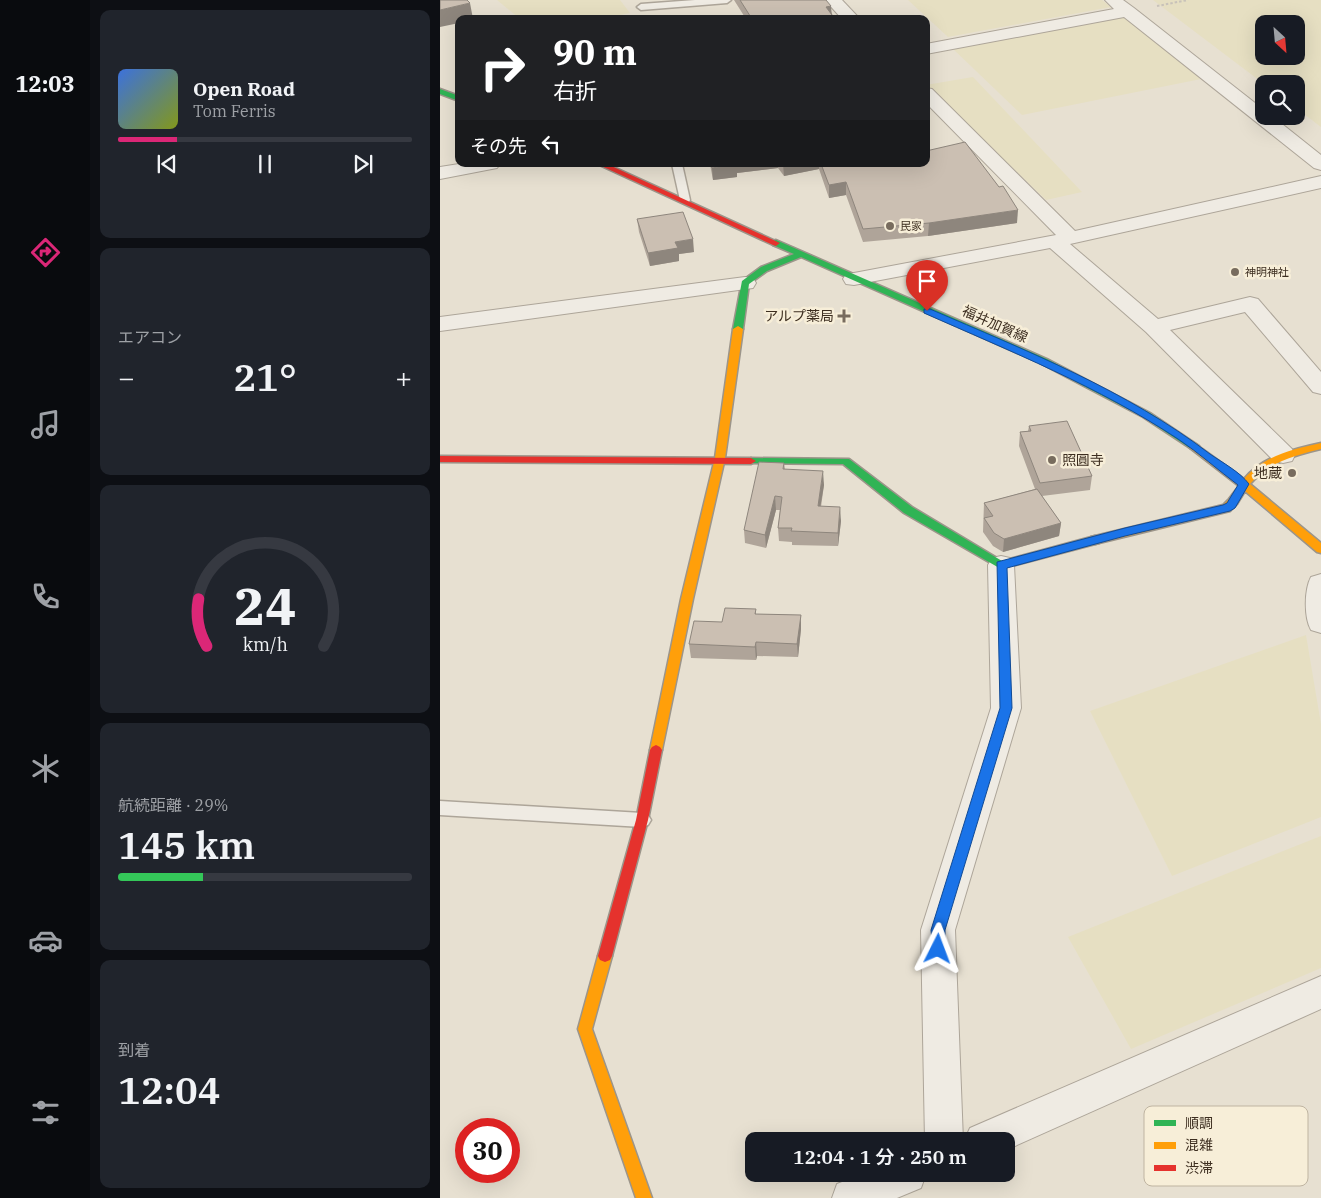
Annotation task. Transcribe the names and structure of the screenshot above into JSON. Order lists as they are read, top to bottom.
{
  "streets": {
    "street": ["福井加賀線"]
  },
  "places": {
    "other": [
      "民家",
      "神明神社",
      "照圓寺",
      "地蔵"
    ],
    "health": ["アルプ薬局"]
  },
  "legend": ["順調", "混雑", "渋滞"],
  "north": "bottom right",
  "page": {
    "tabs": "12:03",
    "turn": ["90 m", "右折"],
    "song": ["Open Road", "Tom Ferris"],
    "then": "その先",
    "tile": [
      "エアコン",
      ["航続距離 · 29%", "145 km"],
      ["到着", "12:04"]
    ],
    "heat": ["−", "21°", "+"],
    "limit": "30",
    "trip": "12:04 · 1 分 · 250 m",
    "gauge": ["24", "km/h"]
  }
}
